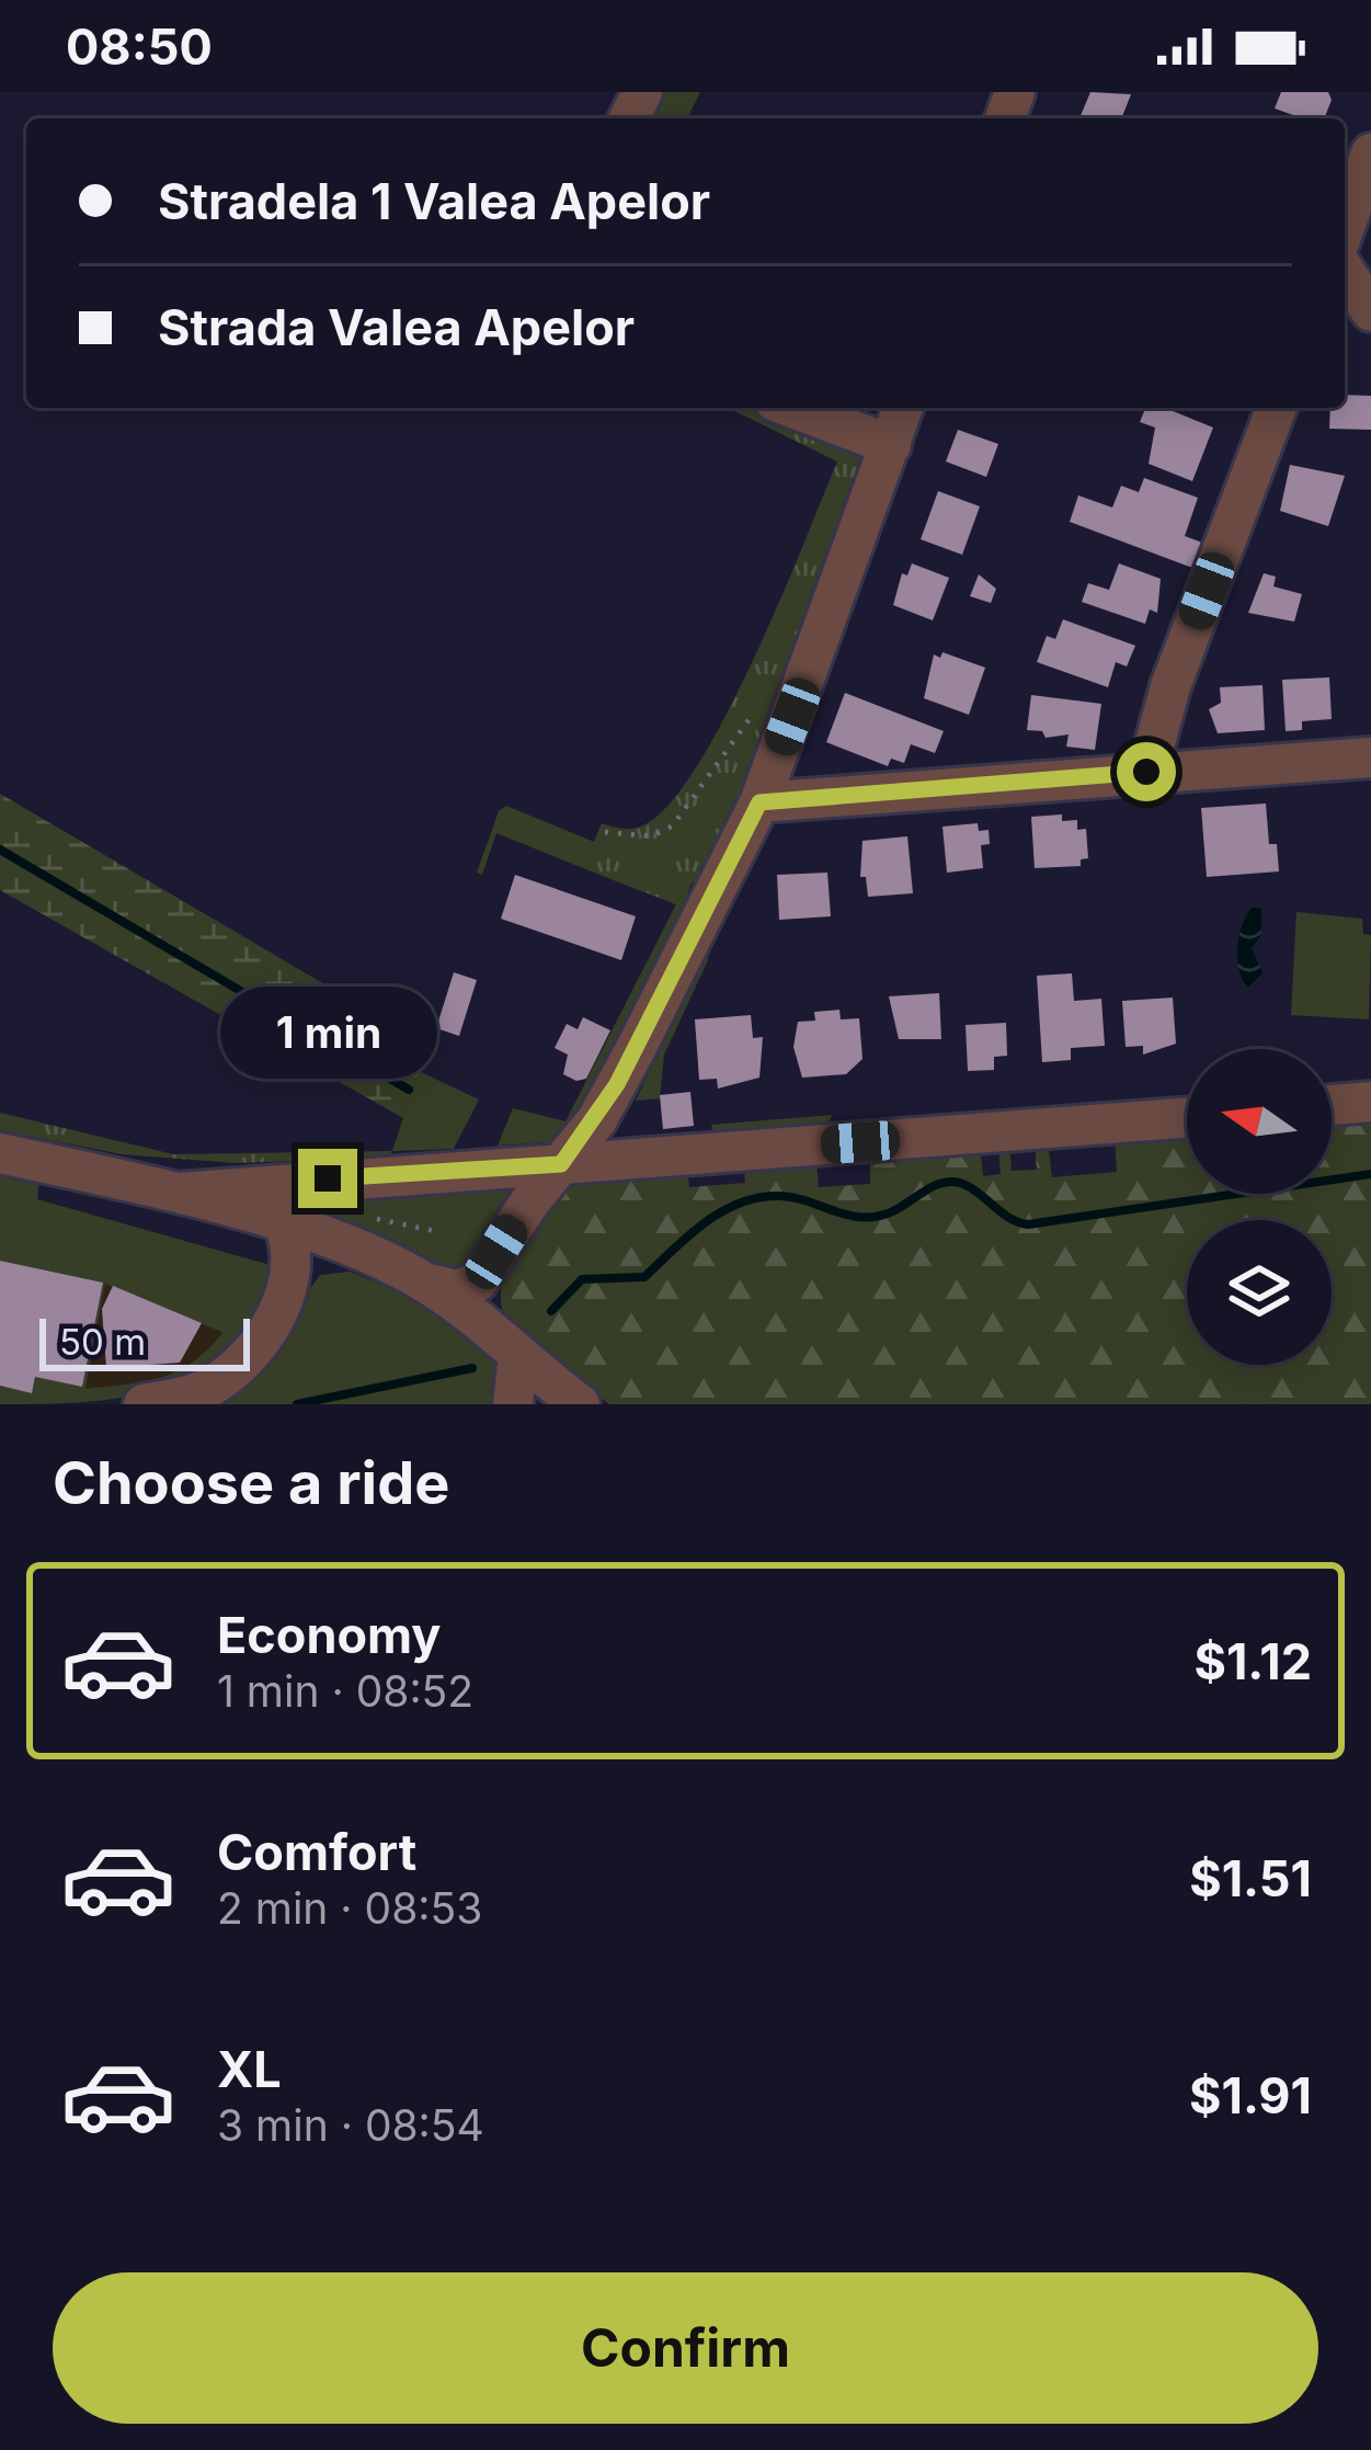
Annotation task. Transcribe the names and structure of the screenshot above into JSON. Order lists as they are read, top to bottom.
{
  "scale_bar": "50 m",
  "north": "left",
  "page": {
    "status": "08:50",
    "banner": ["Stradela 1 Valea Apelor", "Strada Valea Apelor"],
    "bubble": "1 min",
    "scale": "50 m",
    "heading": "Choose a ride",
    "list": [
      {
        "name": "Economy",
        "note": "1 min · 08:52",
        "value": "$1.12"
      },
      {
        "name": "Comfort",
        "note": "2 min · 08:53",
        "value": "$1.51"
      },
      {
        "name": "XL",
        "note": "3 min · 08:54",
        "value": "$1.91"
      }
    ],
    "buttons": "Confirm"
  }
}
